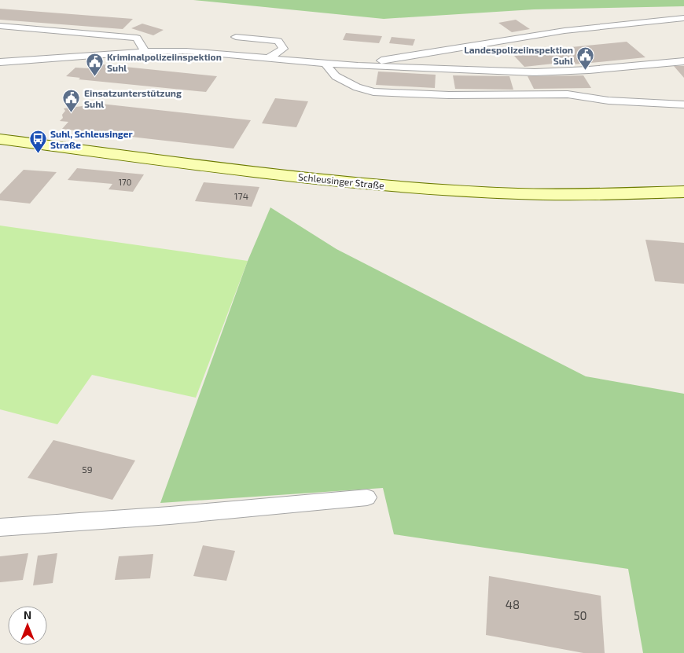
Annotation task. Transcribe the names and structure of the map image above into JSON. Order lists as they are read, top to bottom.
{
  "streets": {
    "main road": ["Schleusinger Straße"]
  },
  "places": {
    "public building": ["Landespolizeiinspektion Suhl", "Kriminalpolizeiinspektion Suhl", "Einsatzunterstützung Suhl"],
    "bus stop": ["Suhl, Schleusinger Straße"]
  },
  "house_numbers": [
    "170",
    "174",
    "59",
    "48",
    "50"
  ],
  "north": "top"
}
